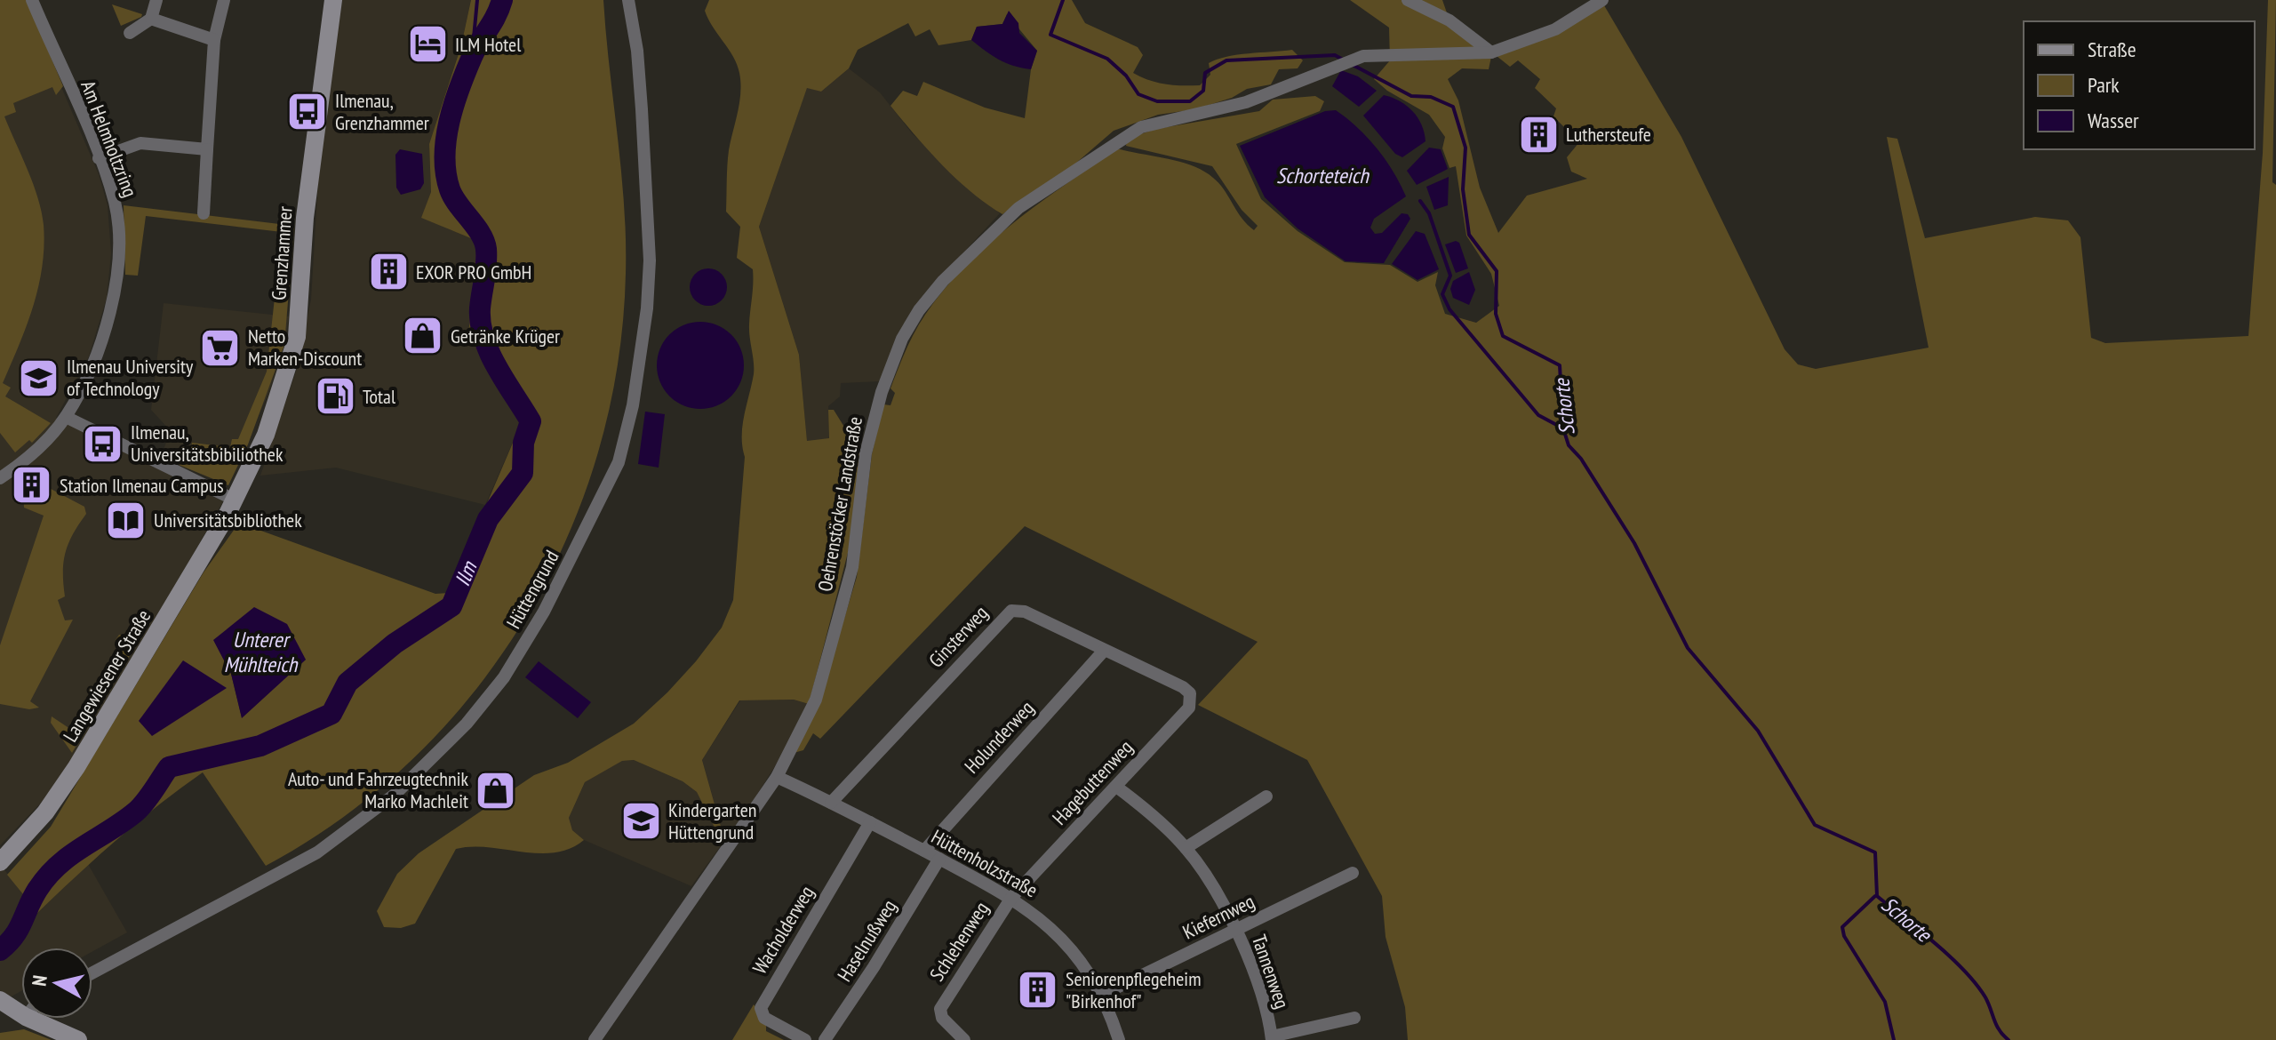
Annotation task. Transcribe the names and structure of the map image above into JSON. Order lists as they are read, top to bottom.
{
  "streets": {
    "main road": ["Grenzhammer", "Langewiesener Straße"],
    "street": [
      "Am Helmholtzring",
      "Oehrenstöcker Landstraße",
      "Hüttengrund",
      "Ginsterweg",
      "Holunderweg",
      "Hagebuttenweg",
      "Hüttenholzstraße",
      "Kiefernweg",
      "Wacholderweg",
      "Haselnußweg",
      "Schlehenweg",
      "Tannenweg"
    ]
  },
  "crossings": [
    ["Grenzhammer", "Langewiesener Straße"],
    ["Oehrenstöcker Landstraße", "Hüttenholzstraße"],
    ["Ginsterweg", "Holunderweg"],
    ["Ginsterweg", "Hagebuttenweg"],
    ["Ginsterweg", "Hüttenholzstraße"],
    ["Holunderweg", "Hüttenholzstraße"],
    ["Hagebuttenweg", "Hüttenholzstraße"],
    ["Hagebuttenweg", "Schlehenweg"],
    ["Hagebuttenweg", "Tannenweg"],
    ["Hüttenholzstraße", "Kiefernweg"],
    ["Hüttenholzstraße", "Wacholderweg"],
    ["Hüttenholzstraße", "Haselnußweg"],
    ["Hüttenholzstraße", "Schlehenweg"],
    ["Kiefernweg", "Tannenweg"]
  ],
  "water": [
    "Schorteteich",
    "Schorte",
    "Ilm",
    "Unterer Mühlteich"
  ],
  "places": {
    "hotel": ["ILM Hotel"],
    "bus stop": ["Ilmenau, Grenzhammer", "Ilmenau, Universitätsbibiliothek"],
    "building": [
      "Luthersteufe",
      "EXOR PRO GmbH",
      "Station Ilmenau Campus",
      "Seniorenpflegeheim \"Birkenhof\""
    ],
    "shop": ["Getränke Krüger", "Auto- und Fahrzeugtechnik Marko Machleit"],
    "supermarket": ["Netto Marken-Discount"],
    "school or university": ["Ilmenau University of Technology", "Kindergarten Hüttengrund"],
    "fuel station": ["Total"],
    "library": ["Universitätsbibliothek"]
  },
  "legend": ["Straße", "Park", "Wasser"],
  "north": "left"
}
